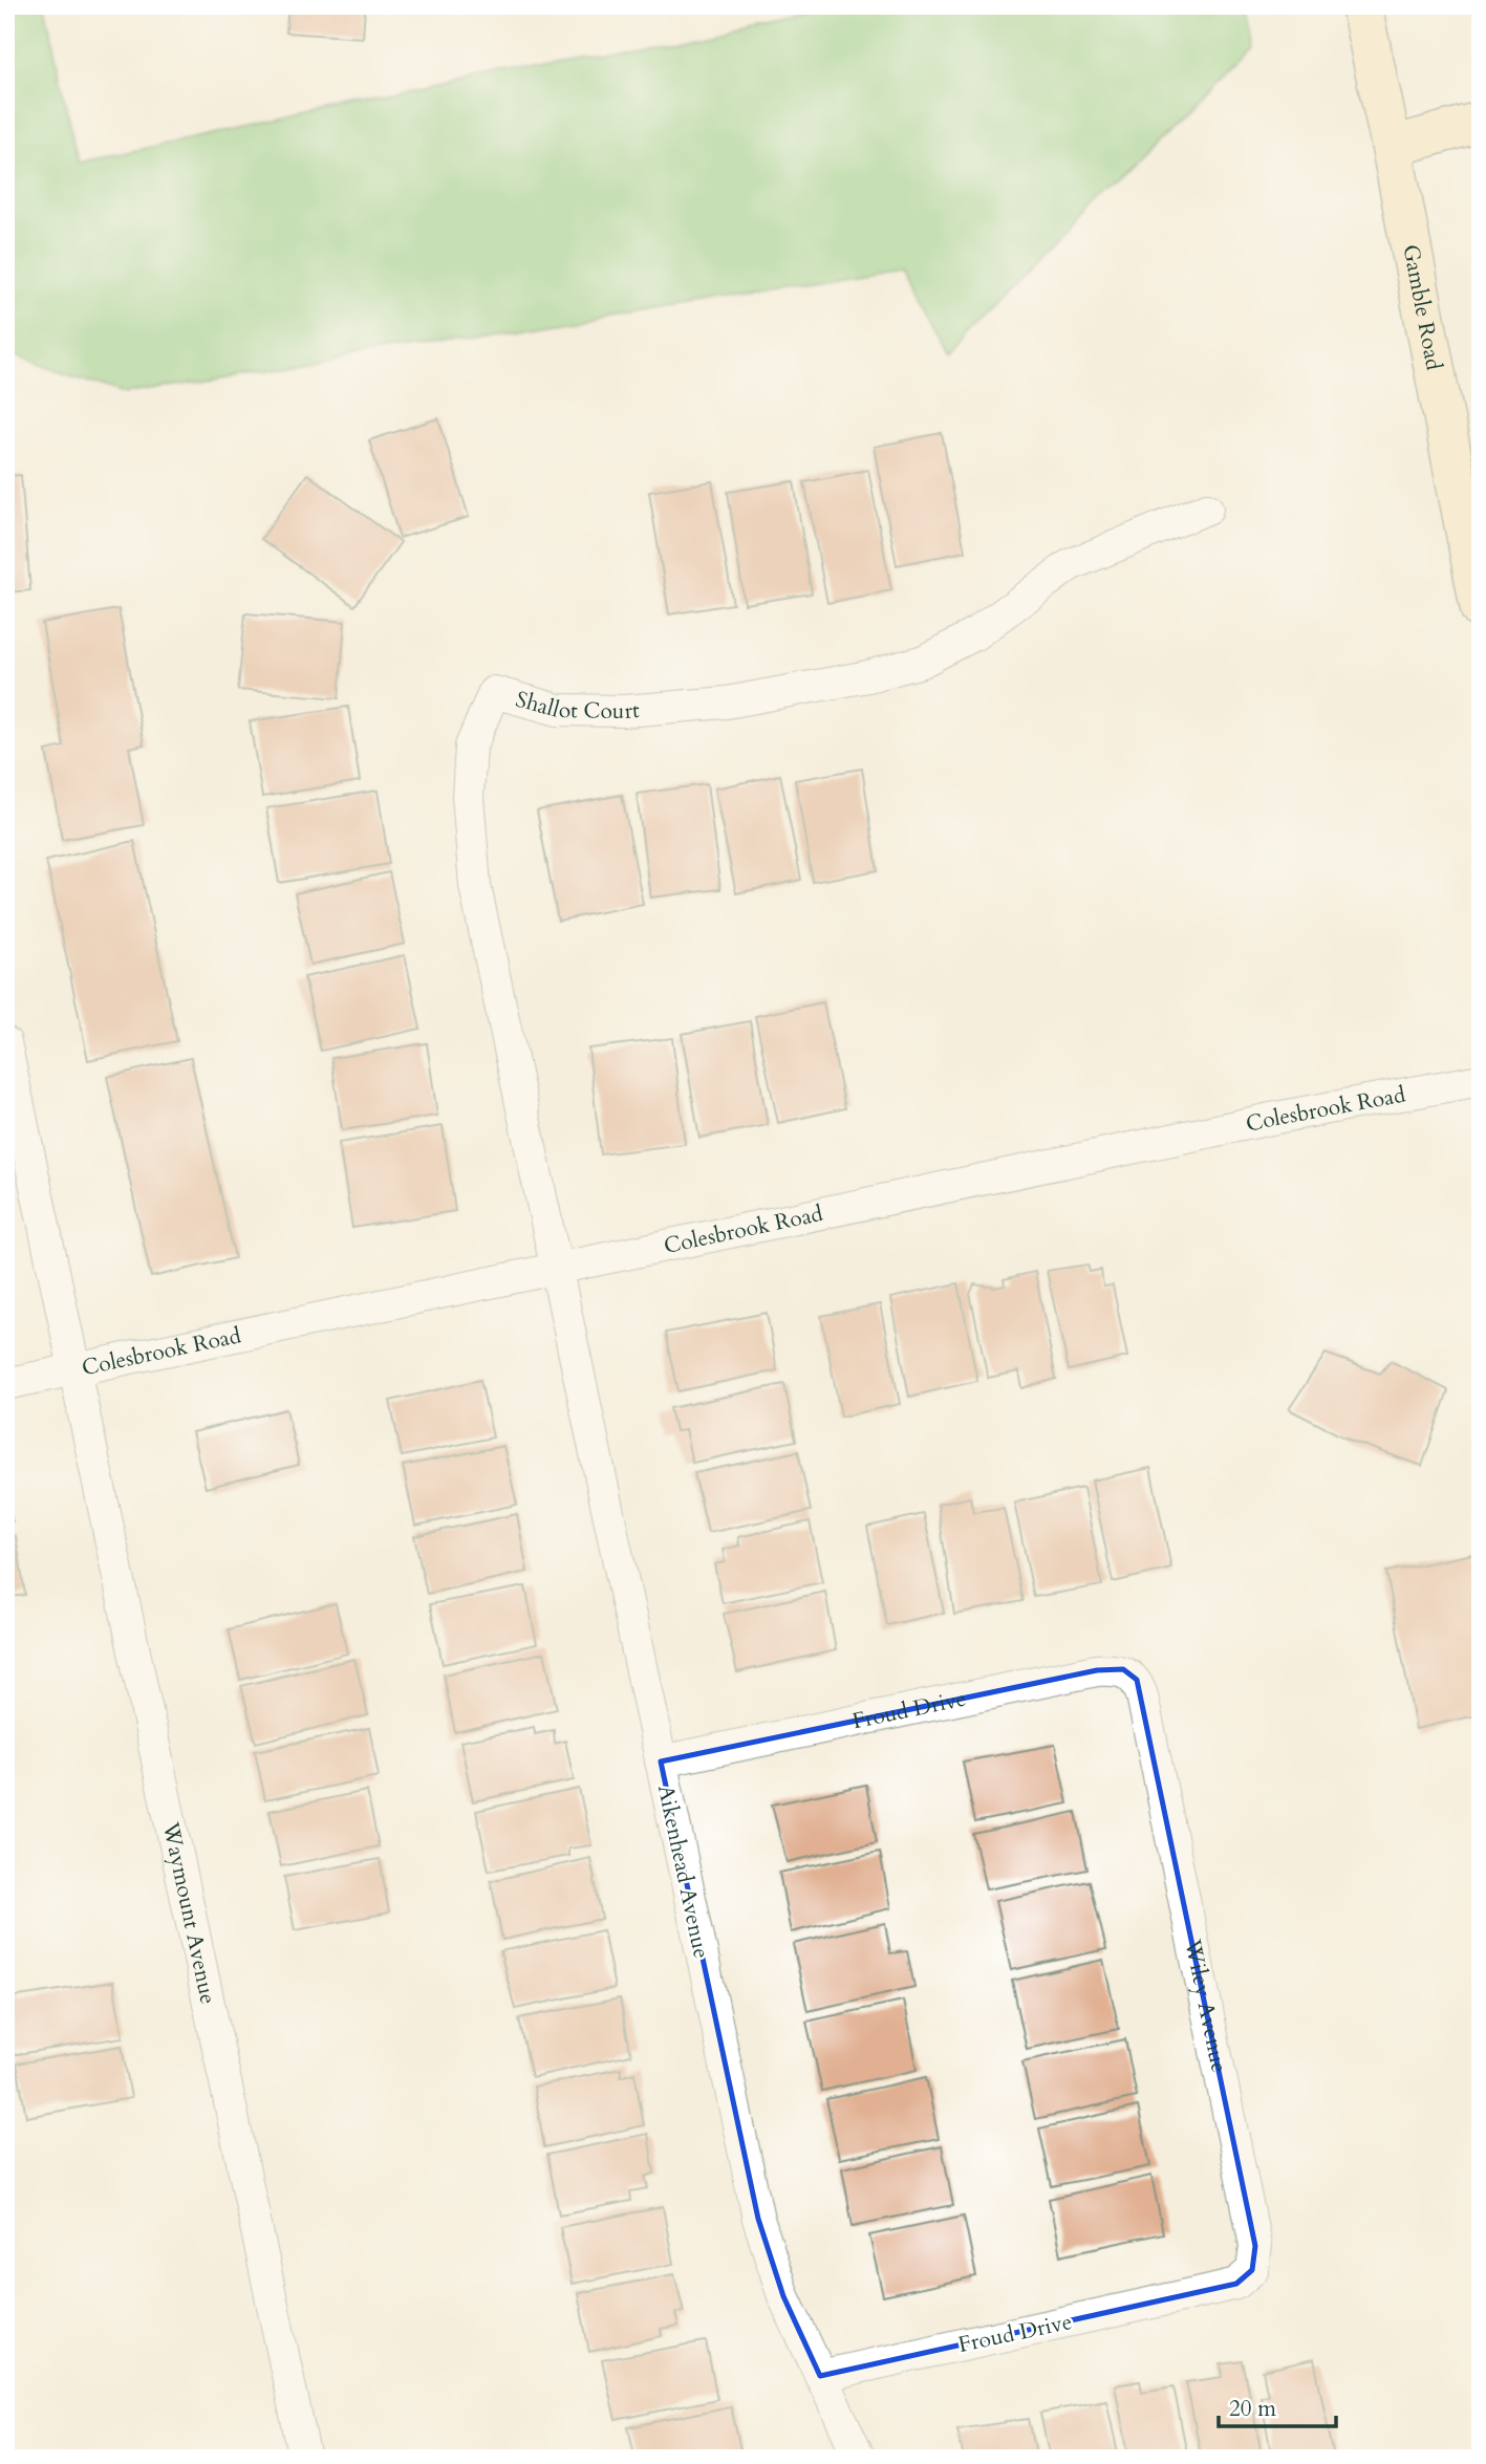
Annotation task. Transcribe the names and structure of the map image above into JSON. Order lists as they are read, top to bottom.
{
  "streets": {
    "main road": ["Gamble Road"],
    "street": [
      "Shallot Court",
      "Colesbrook Road",
      "Froud Drive",
      "Aikenhead Avenue",
      "Waymount Avenue",
      "Wiley Avenue"
    ]
  },
  "crossings": [
    ["Shallot Court", "Colesbrook Road"],
    ["Shallot Court", "Aikenhead Avenue"],
    ["Colesbrook Road", "Aikenhead Avenue"],
    ["Colesbrook Road", "Waymount Avenue"],
    ["Froud Drive", "Aikenhead Avenue"],
    ["Froud Drive", "Wiley Avenue"]
  ],
  "scale_bar": "20 m"
}
